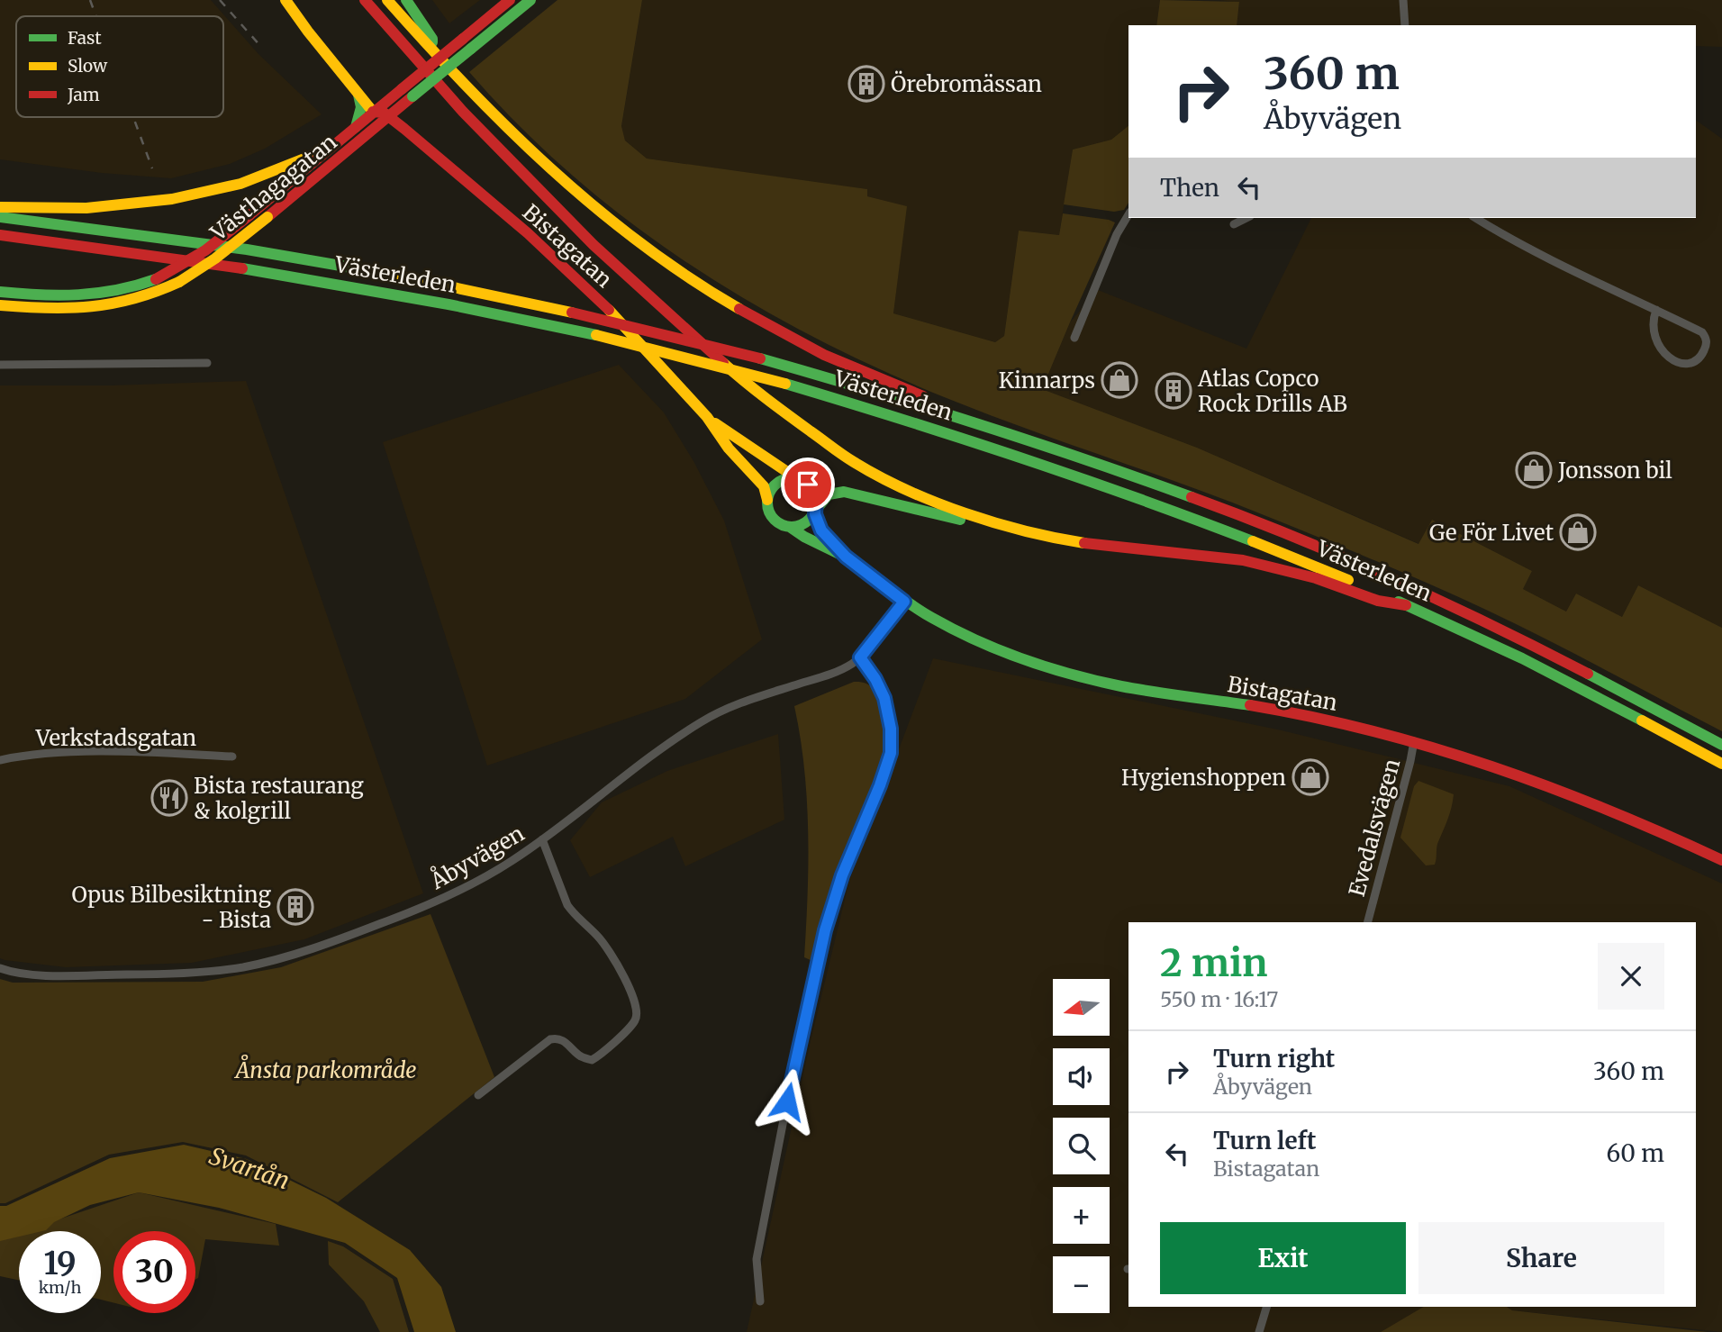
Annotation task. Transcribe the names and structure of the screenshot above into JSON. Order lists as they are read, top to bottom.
{
  "streets": {
    "main road": ["Västhagagatan", "Bistagatan", "Västerleden"],
    "street": ["Verkstadsgatan", "Evedalsvägen", "Åbyvägen"]
  },
  "crossings": [
    ["Västhagagatan", "Bistagatan"],
    ["Bistagatan", "Evedalsvägen"],
    ["Bistagatan", "Åbyvägen"]
  ],
  "water": ["Svartån"],
  "parks": ["Ånsta parkområde"],
  "places": {
    "building": ["Örebromässan", "Atlas Copco Rock Drills AB", "Opus Bilbesiktning - Bista"],
    "shop": [
      "Kinnarps",
      "Jonsson bil",
      "Ge För Livet",
      "Hygienshoppen"
    ],
    "restaurant": ["Bista restaurang & kolgrill"]
  },
  "legend": ["Fast", "Slow", "Jam"],
  "north": "left",
  "page": {
    "turn": ["360 m", "Åbyvägen"],
    "then": "Then",
    "heading": ["2 min", "550 m · 16:17"],
    "map_buttons": ["+", "−"],
    "list": [
      {
        "name": "Turn right",
        "note": "Åbyvägen",
        "value": "360 m"
      },
      {
        "name": "Turn left",
        "note": "Bistagatan",
        "value": "60 m"
      }
    ],
    "buttons": ["Exit", "Share"],
    "speed": "19 km/h",
    "limit": "30"
  }
}
